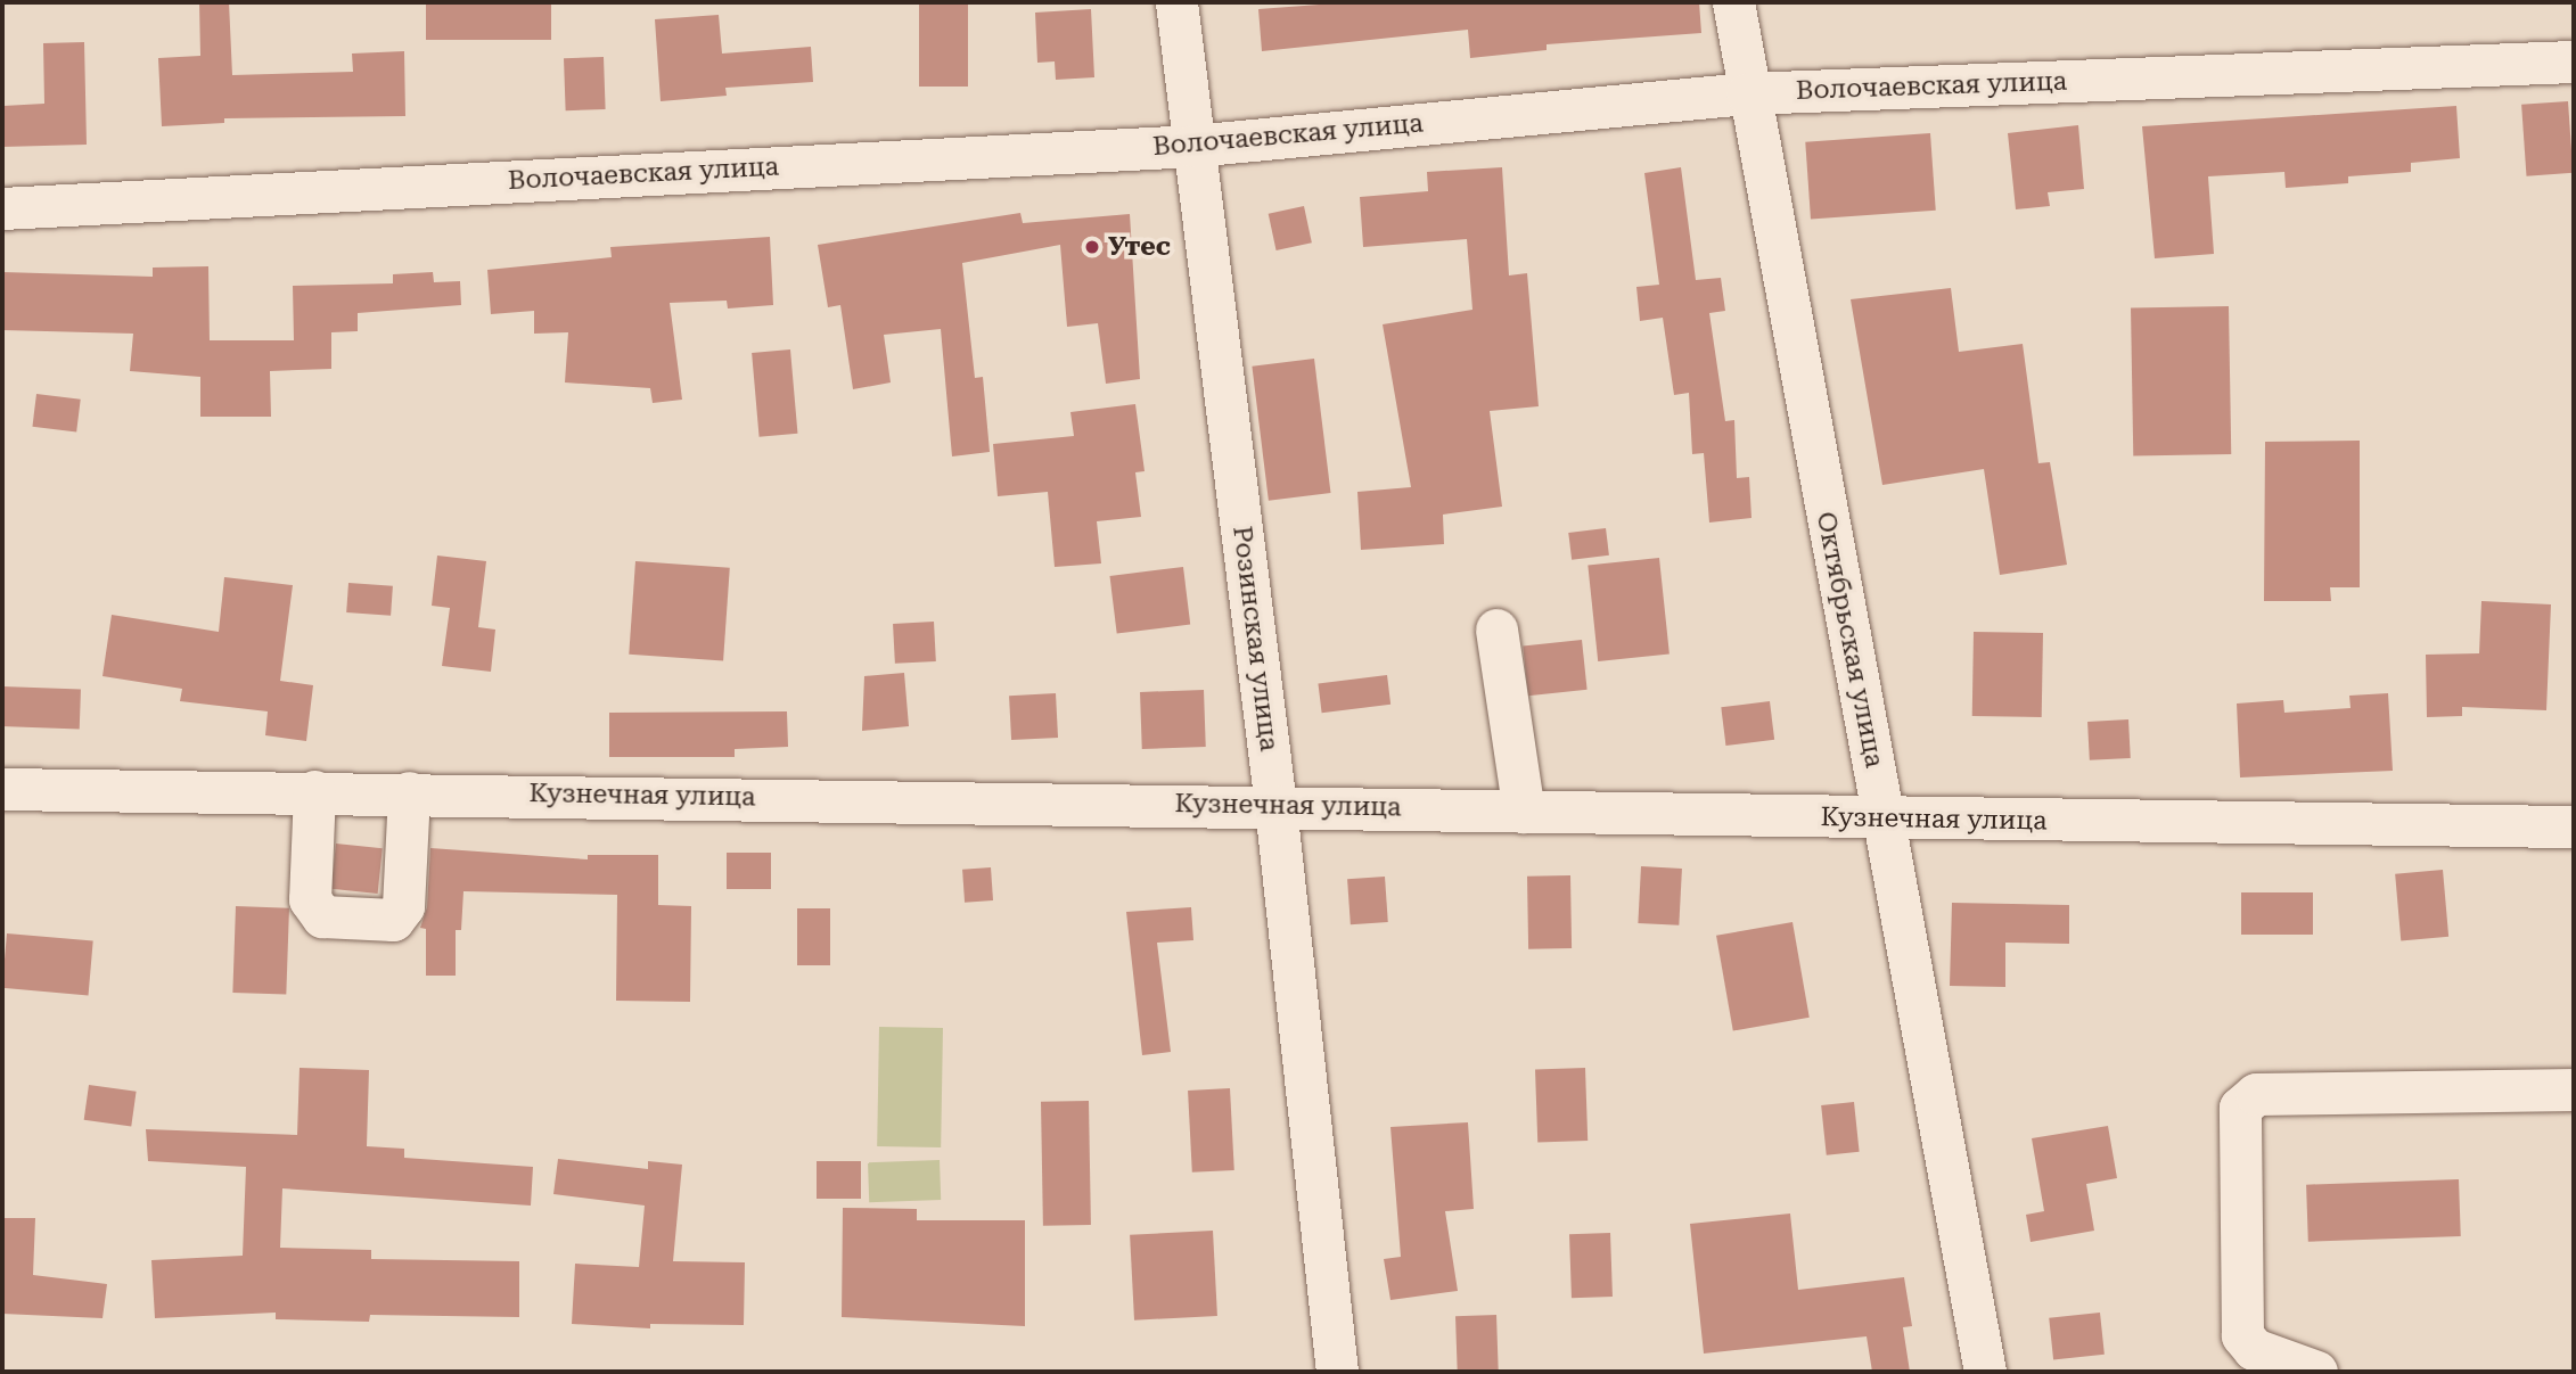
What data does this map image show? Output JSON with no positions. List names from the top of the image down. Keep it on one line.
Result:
{"streets":{"street":["Волочаевская улица","Розинская улица","Октябрьская улица","Кузнечная улица"]},"crossings":[["Волочаевская улица","Розинская улица"],["Волочаевская улица","Октябрьская улица"],["Розинская улица","Кузнечная улица"],["Октябрьская улица","Кузнечная улица"]],"places":["Утес"]}
